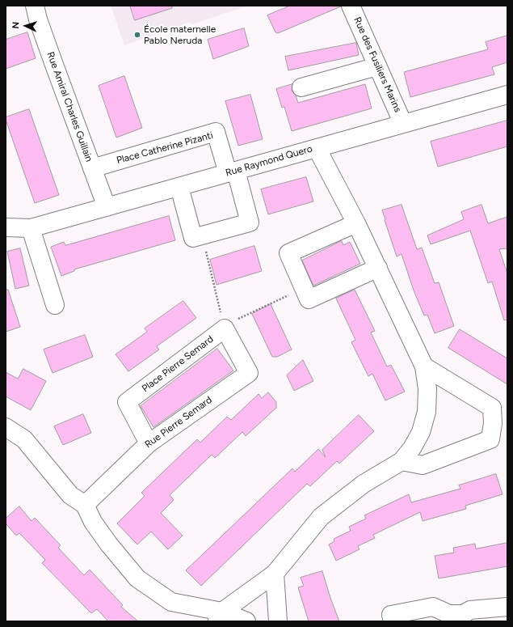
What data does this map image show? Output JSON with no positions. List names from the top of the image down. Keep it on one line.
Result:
{"streets":{"street":["Rue des Fusiliers Marins","Rue Amiral Charles Guillain","Place Catherine Pizanti","Rue Raymond Quero","Place Pierre Semard","Rue Pierre Semard"]},"crossings":[["Rue des Fusiliers Marins","Rue Raymond Quero"],["Rue Amiral Charles Guillain","Place Catherine Pizanti"],["Rue Amiral Charles Guillain","Rue Raymond Quero"],["Place Catherine Pizanti","Rue Raymond Quero"],["Place Pierre Semard","Rue Pierre Semard"]],"places":["École maternelle Pablo Neruda"],"north":"left"}
